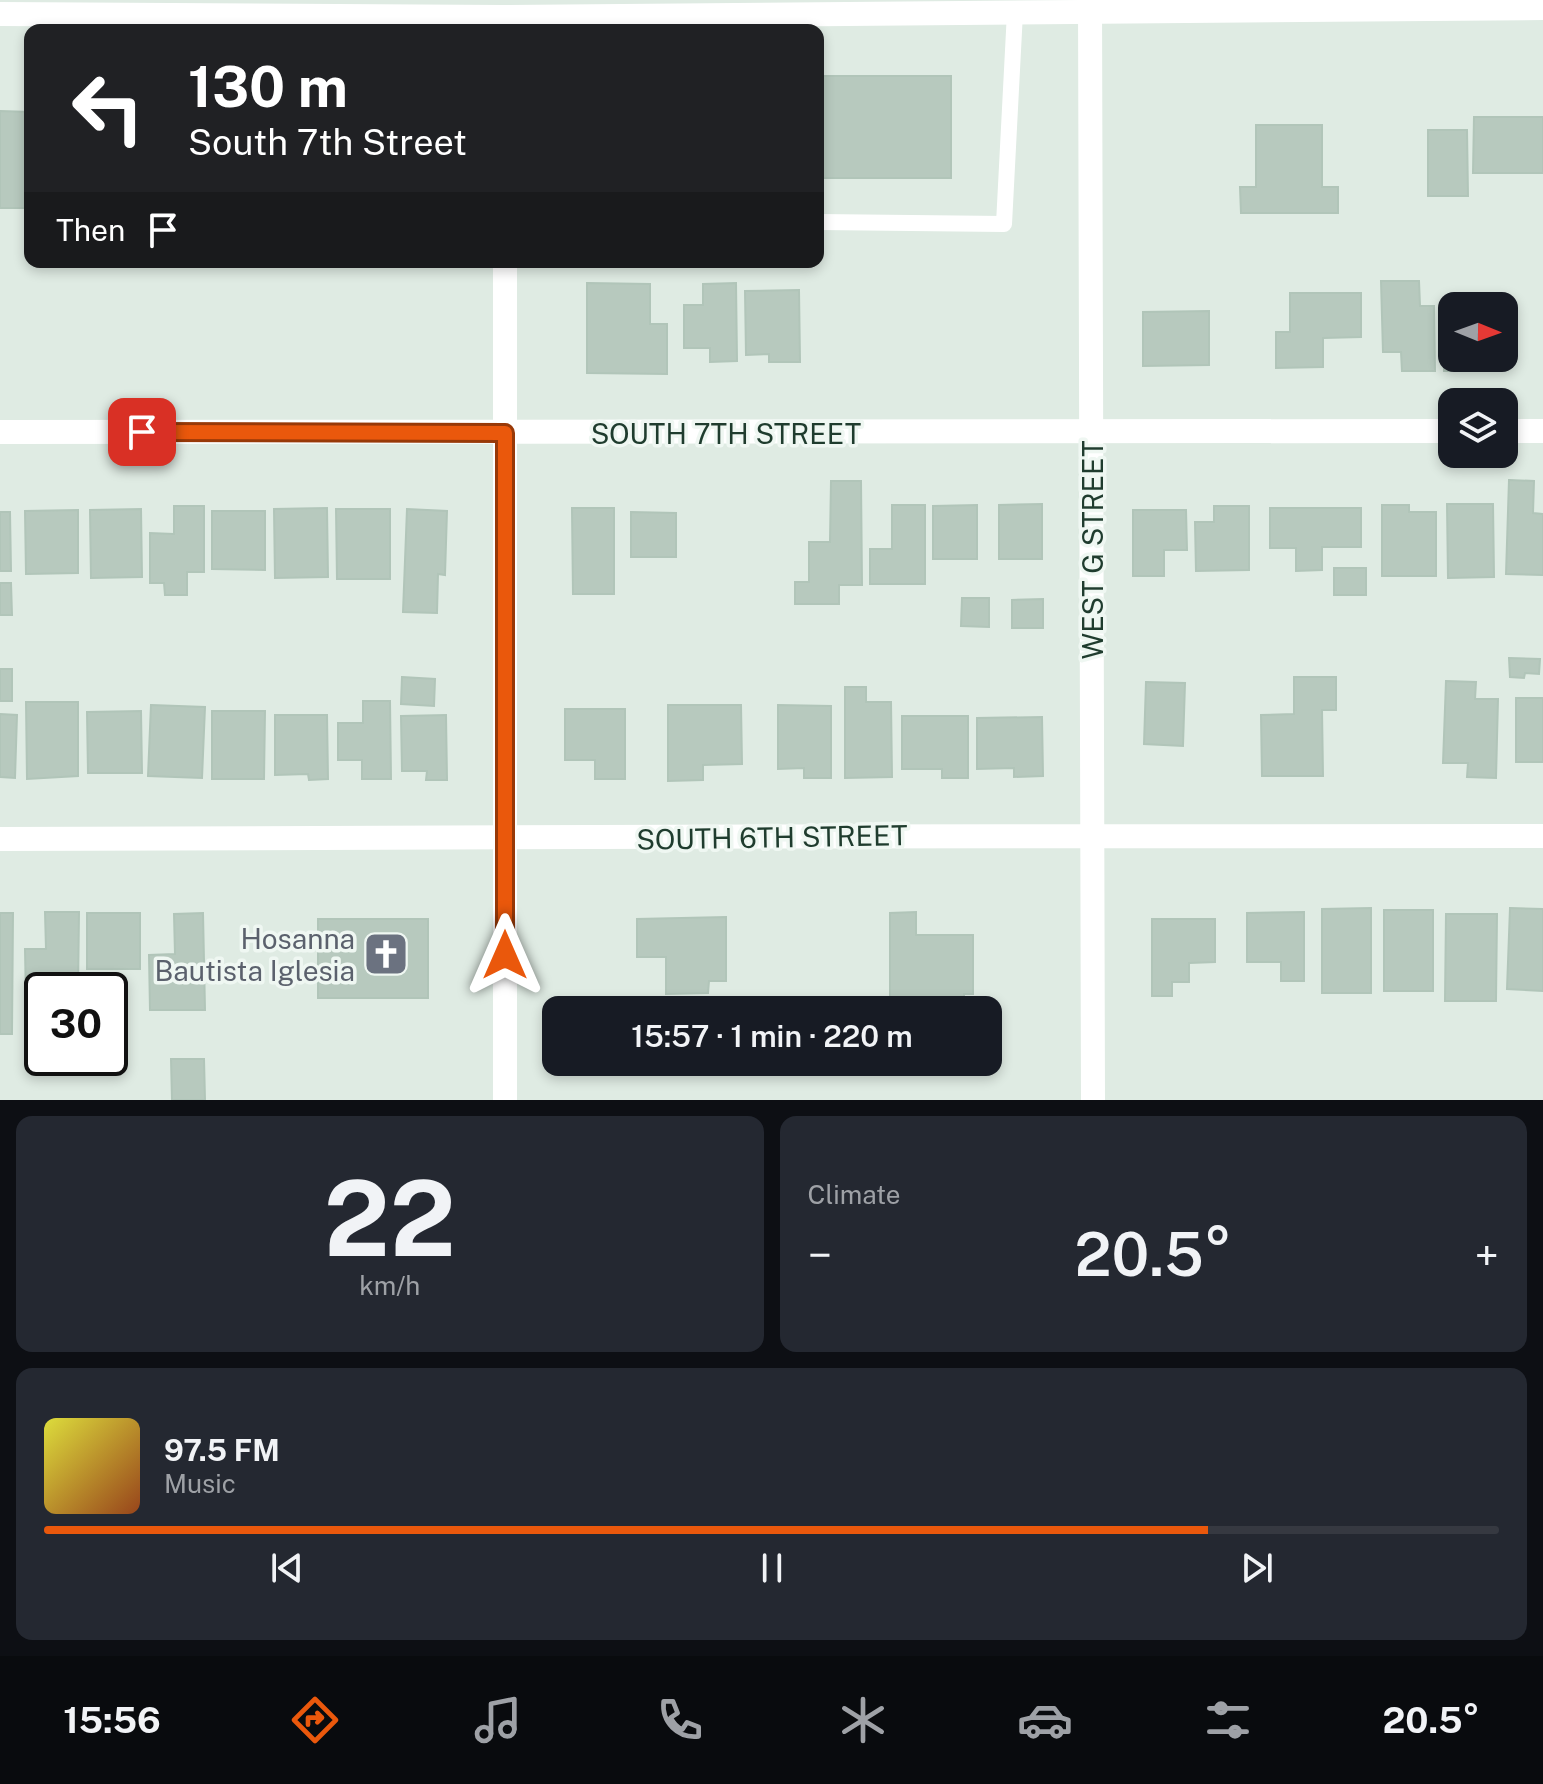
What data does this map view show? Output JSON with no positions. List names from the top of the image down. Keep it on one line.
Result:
{"streets":{"street":["SOUTH 7TH STREET","WEST G STREET","SOUTH 6TH STREET"]},"crossings":[["SOUTH 7TH STREET","WEST G STREET"],["WEST G STREET","SOUTH 6TH STREET"]],"places":{"church":["Hosanna Bautista Iglesia"]},"north":"right","page":{"turn":["130 m","South 7th Street"],"then":"Then","limit":"30","trip":"15:57 · 1 min · 220 m","tile":[["22","km/h"],"Climate"],"heat":["−","20.5°","+"],"song":["97.5 FM","Music"],"tabs":["15:56","20.5°"]}}
